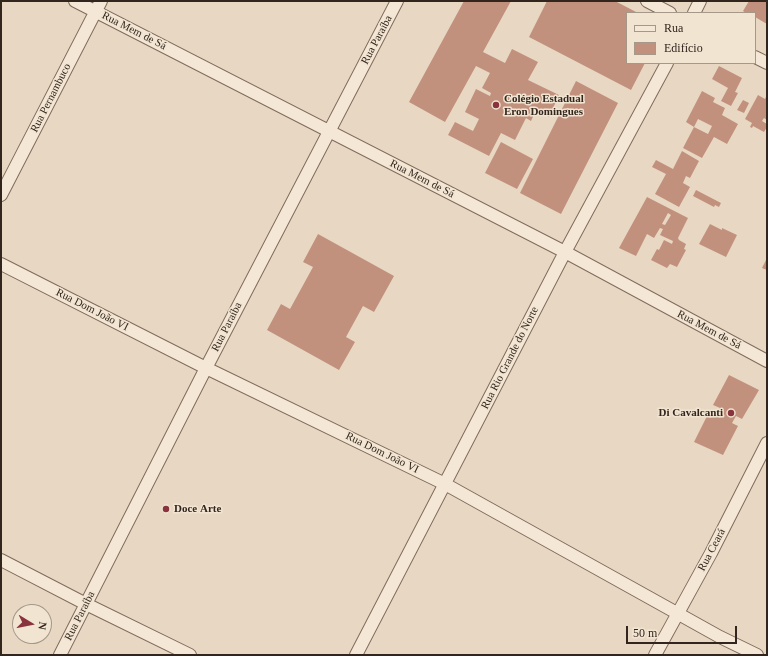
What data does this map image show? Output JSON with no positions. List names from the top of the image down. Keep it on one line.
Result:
{"streets":{"street":["Rua Mem de Sá","Rua Paraíba","Rua Pernambuco","Rua Dom João VI","Rua Rio Grande do Norte","Rua Ceará"]},"crossings":[["Rua Mem de Sá","Rua Paraíba"],["Rua Mem de Sá","Rua Pernambuco"],["Rua Mem de Sá","Rua Rio Grande do Norte"],["Rua Paraíba","Rua Dom João VI"],["Rua Dom João VI","Rua Rio Grande do Norte"],["Rua Dom João VI","Rua Ceará"]],"places":["Colégio Estadual Eron Domingues","Di Cavalcanti","Doce Arte"],"legend":["Rua","Edifício"],"scale_bar":"50 m","north":"right"}
